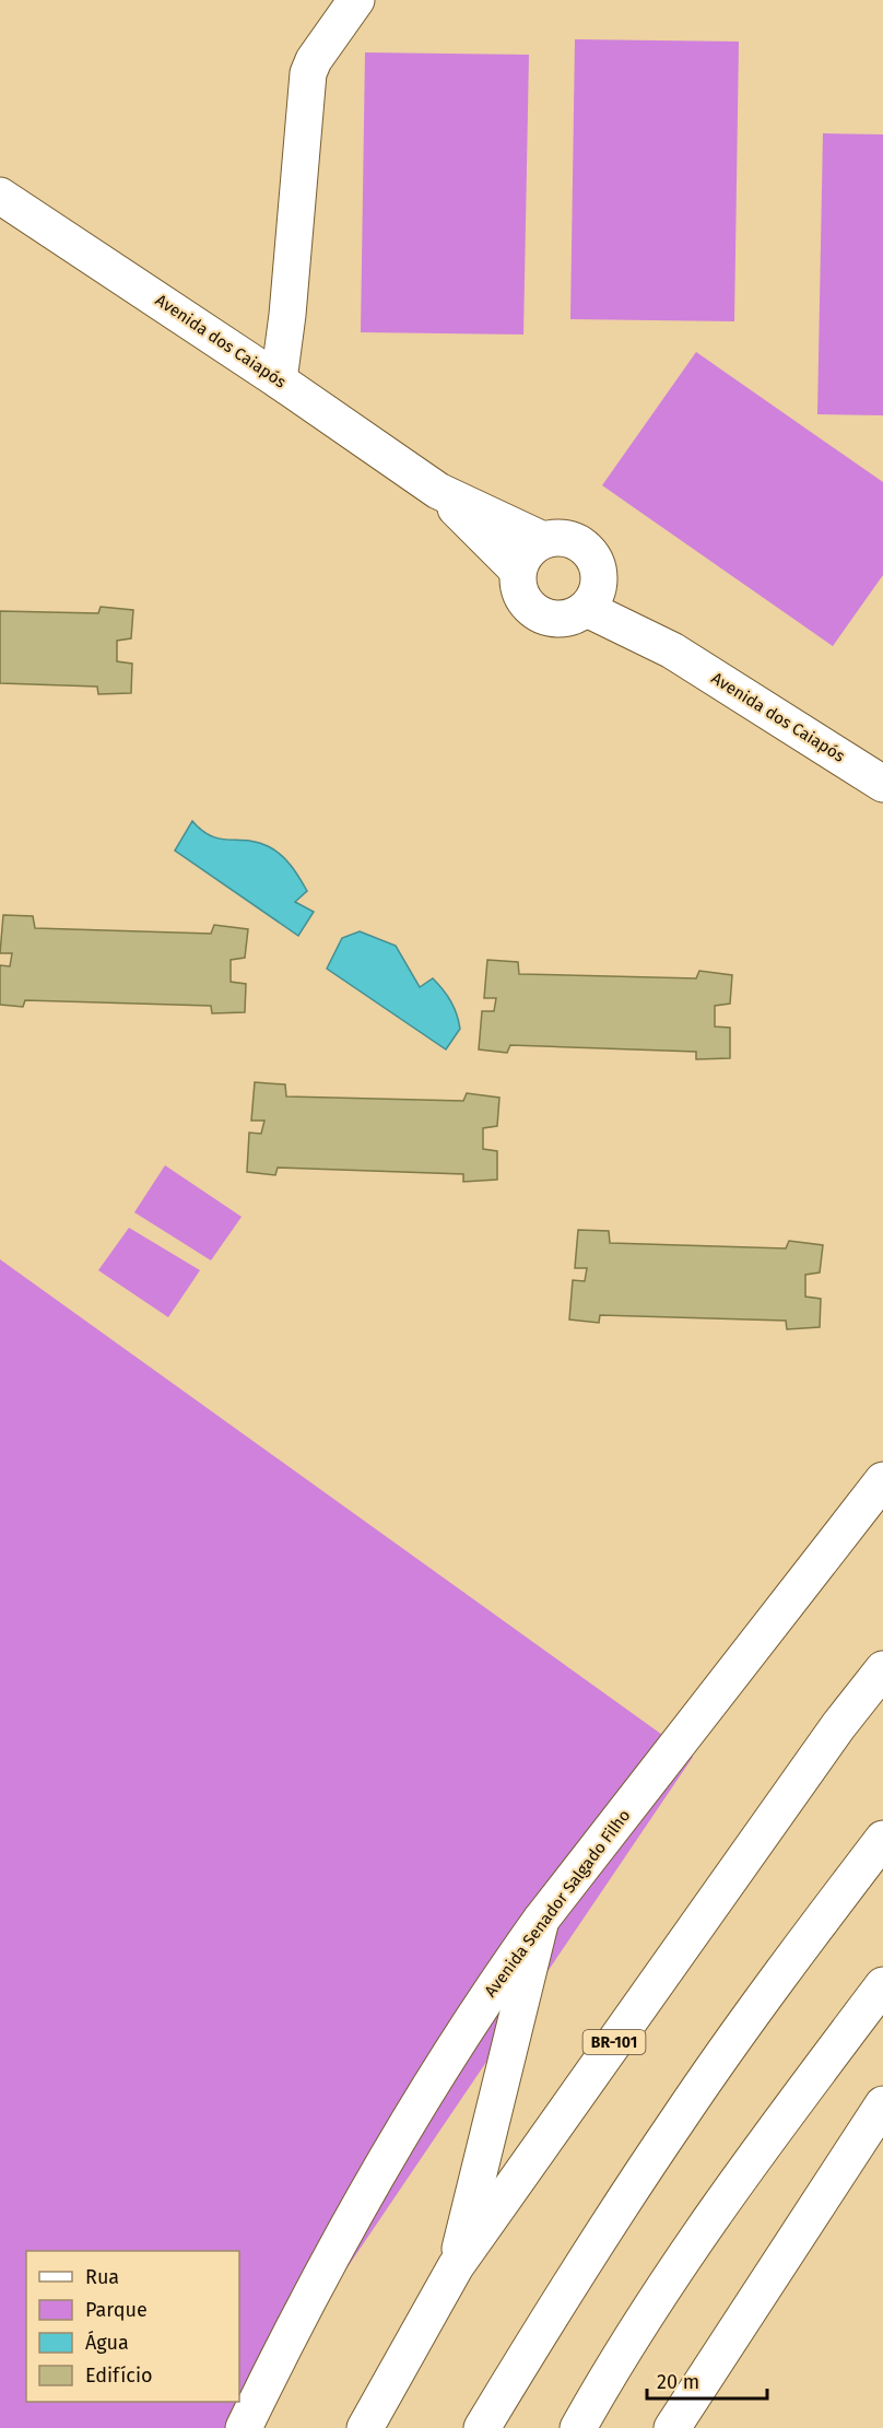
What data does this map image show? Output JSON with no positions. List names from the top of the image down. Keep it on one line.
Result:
{"streets":{"main road":["Avenida dos Caiapós","Avenida Senador Salgado Filho","BR-101"]},"legend":["Rua","Parque","Água","Edifício"],"scale_bar":"20 m"}
